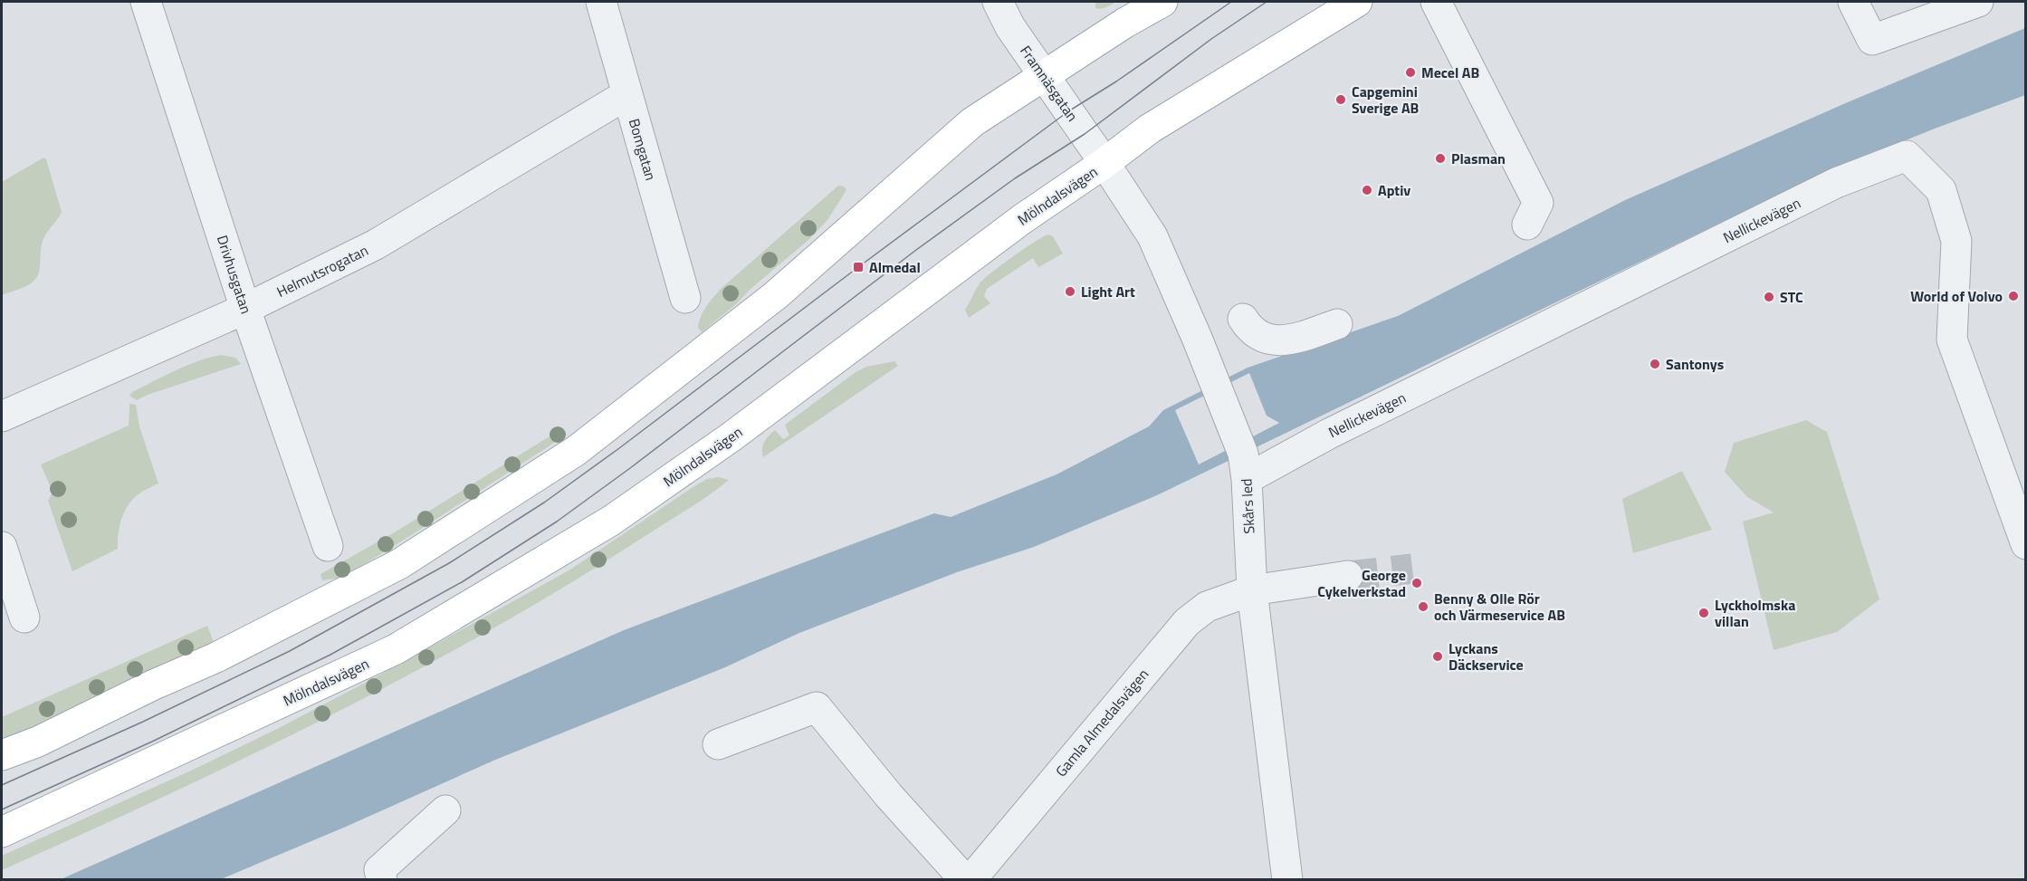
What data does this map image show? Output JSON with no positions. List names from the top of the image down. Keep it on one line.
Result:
{"streets":{"main road":["Mölndalsvägen"],"street":["Framnäsgatan","Bomgatan","Nellickevägen","Helmutsrogatan","Drivhusgatan","Skårs led","Gamla Almedalsvägen"]},"crossings":[["Framnäsgatan","Mölndalsvägen"],["Framnäsgatan","Skårs led"],["Bomgatan","Helmutsrogatan"],["Mölndalsvägen","Skårs led"],["Nellickevägen","Skårs led"],["Helmutsrogatan","Drivhusgatan"],["Skårs led","Gamla Almedalsvägen"]],"places":{"other":["Mecel AB","Capgemini Sverige AB","Plasman","Aptiv","Light Art","World of Volvo","STC","Santonys","George Cykelverkstad","Benny & Olle Rör och Värmeservice AB","Lyckholmska villan","Lyckans Däckservice"],"transit":["Almedal"]}}
